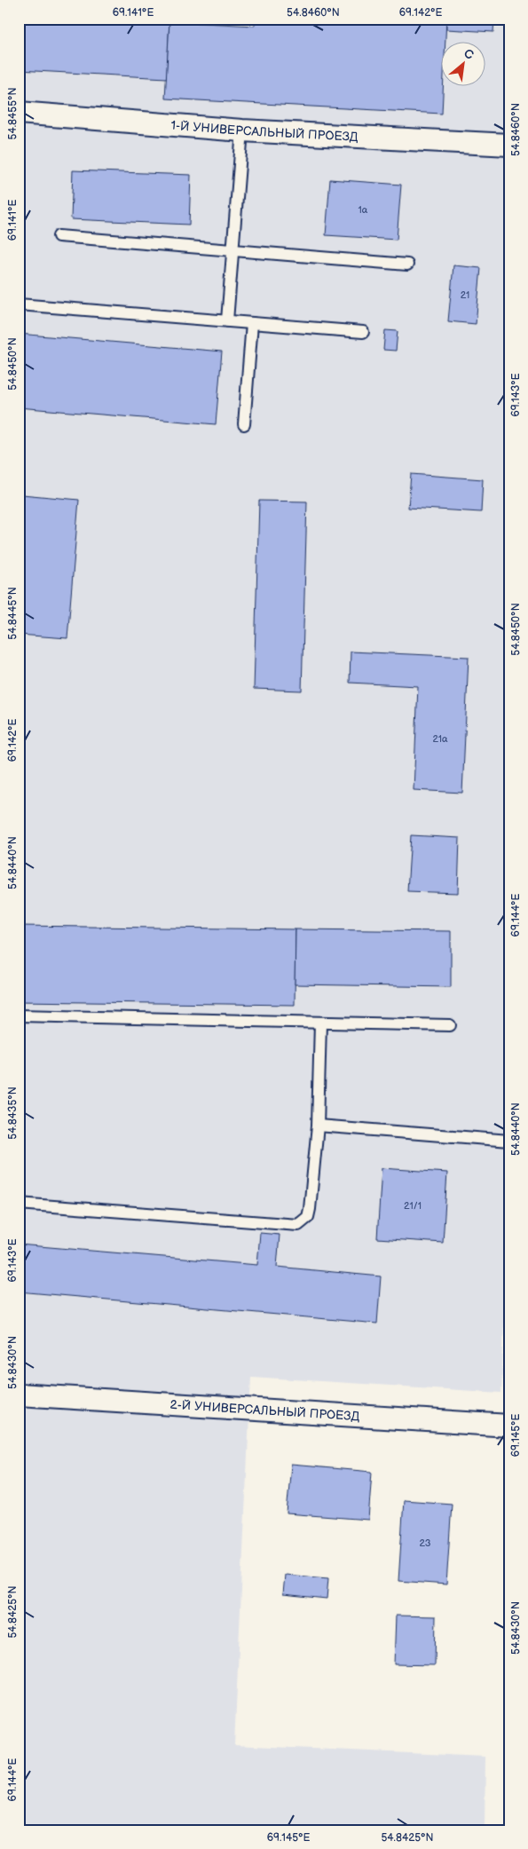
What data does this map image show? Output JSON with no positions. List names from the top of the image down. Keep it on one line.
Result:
{"streets":{"street":["1-Й УНИВЕРСАЛЬНЫЙ ПРОЕЗД","2-Й УНИВЕРСАЛЬНЫЙ ПРОЕЗД"]},"house_numbers":["1а","21","21а","21/1","23"],"north":"top right","coordinates":["69.141°E","54.8460°N","69.142°E","54.8455°N","54.8450°N","69.143°E","54.8445°N","54.8440°N","69.144°E","54.8435°N","54.8430°N","69.145°E","54.8425°N"]}
